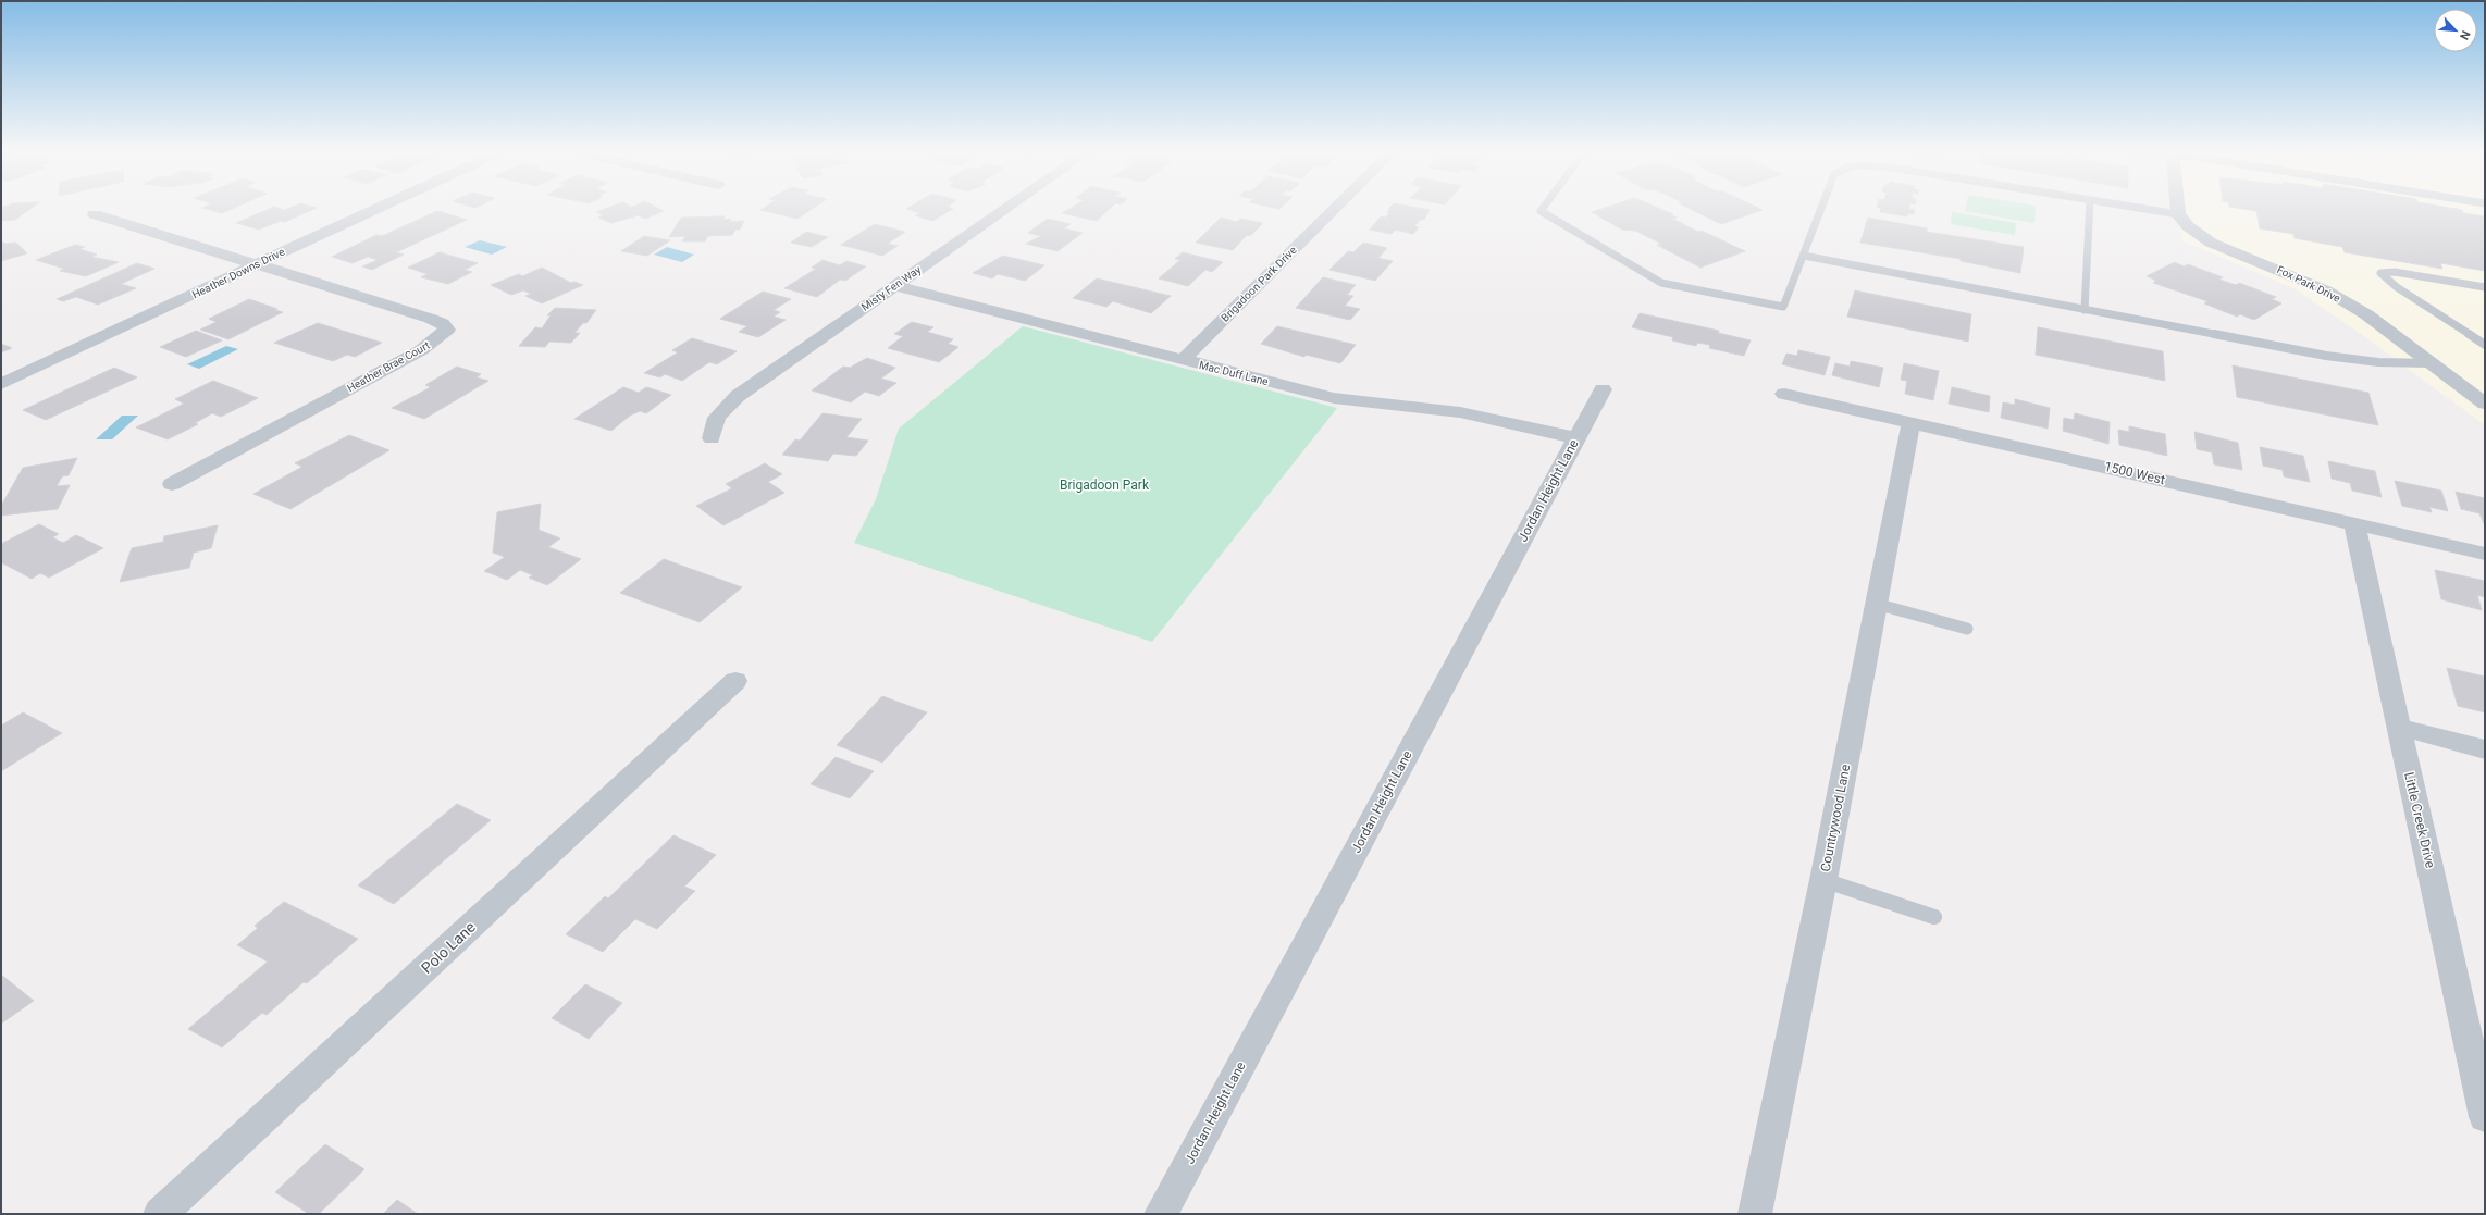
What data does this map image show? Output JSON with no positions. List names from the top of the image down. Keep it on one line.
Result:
{"streets":{"street":["Heather Downs Drive","Brigadoon Park Drive","Fox Park Drive","Misty Fen Way","Heather Brae Court","Mac Duff Lane","1500 West","Jordan Height Lane","Countrywood Lane","Little Creek Drive","Polo Lane"]},"crossings":[["Heather Downs Drive","Heather Brae Court"],["Brigadoon Park Drive","Mac Duff Lane"],["Misty Fen Way","Mac Duff Lane"],["Mac Duff Lane","Jordan Height Lane"],["1500 West","Countrywood Lane"],["1500 West","Little Creek Drive"]],"parks":["Brigadoon Park"],"north":"bottom right"}
